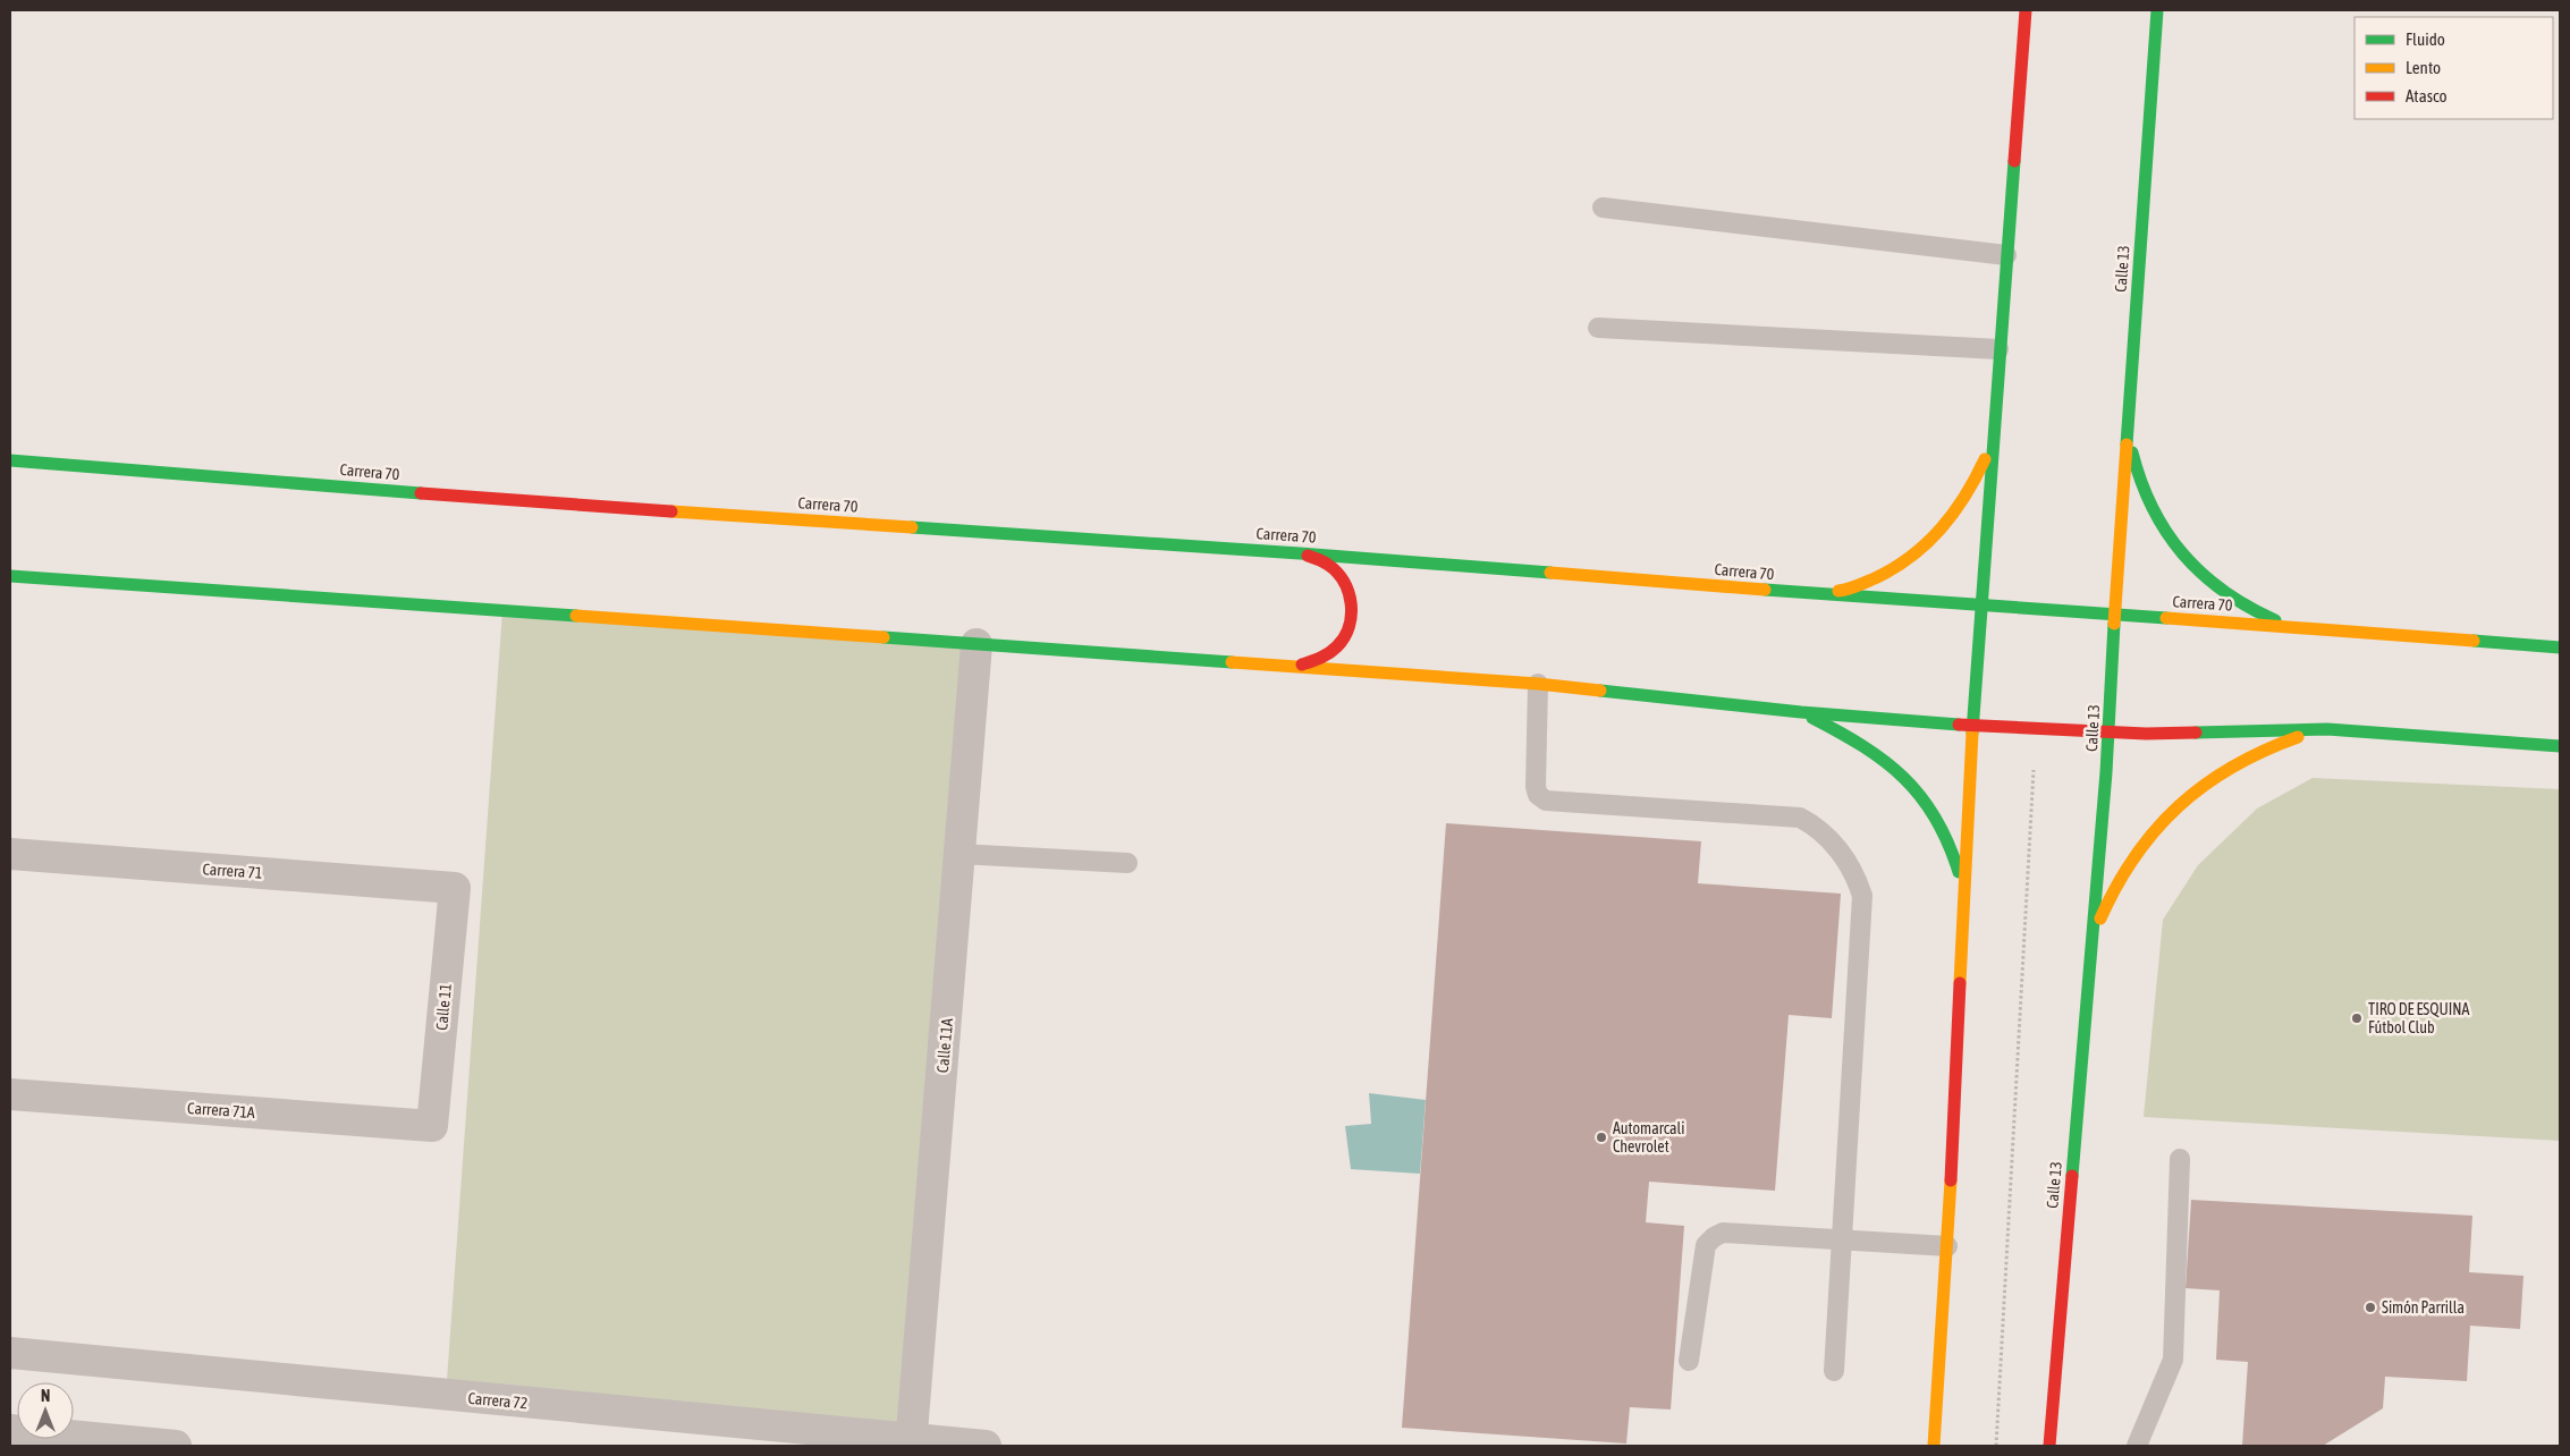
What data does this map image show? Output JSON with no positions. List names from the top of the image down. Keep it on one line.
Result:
{"streets":{"street":["Calle 13","Carrera 70","Carrera 71","Calle 11","Calle 11A","Carrera 71A","Carrera 72"]},"crossings":[["Calle 13","Carrera 70"],["Carrera 71","Calle 11"],["Calle 11","Carrera 71A"],["Calle 11A","Carrera 72"]],"places":["TIRO DE ESQUINA Fútbol Club","Automarcali Chevrolet","Simón Parrilla"],"legend":["Fluido","Lento","Atasco"],"north":"top"}
